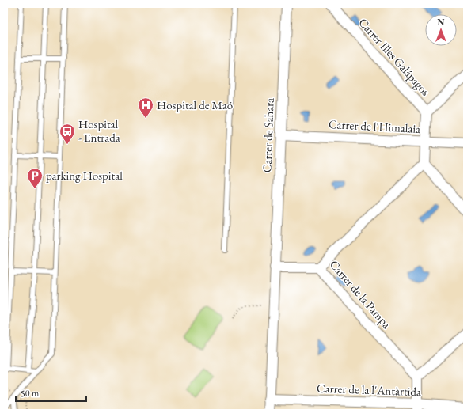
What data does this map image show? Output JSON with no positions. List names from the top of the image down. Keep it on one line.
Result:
{"streets":{"street":["Carrer Illes Galápagos","Carrer de l'Himalaia","Carrer de Sahara","Carrer de la Pampa","Carrer de la l'Antàrtida"]},"crossings":[["Carrer Illes Galápagos","Carrer de l'Himalaia"],["Carrer de l'Himalaia","Carrer de Sahara"],["Carrer de Sahara","Carrer de la l'Antàrtida"]],"places":{"hospital":["Hospital de Maó"],"bus stop":["Hospital - Entrada"],"parking":["parking Hospital"]},"scale_bar":"50 m","north":"top"}
